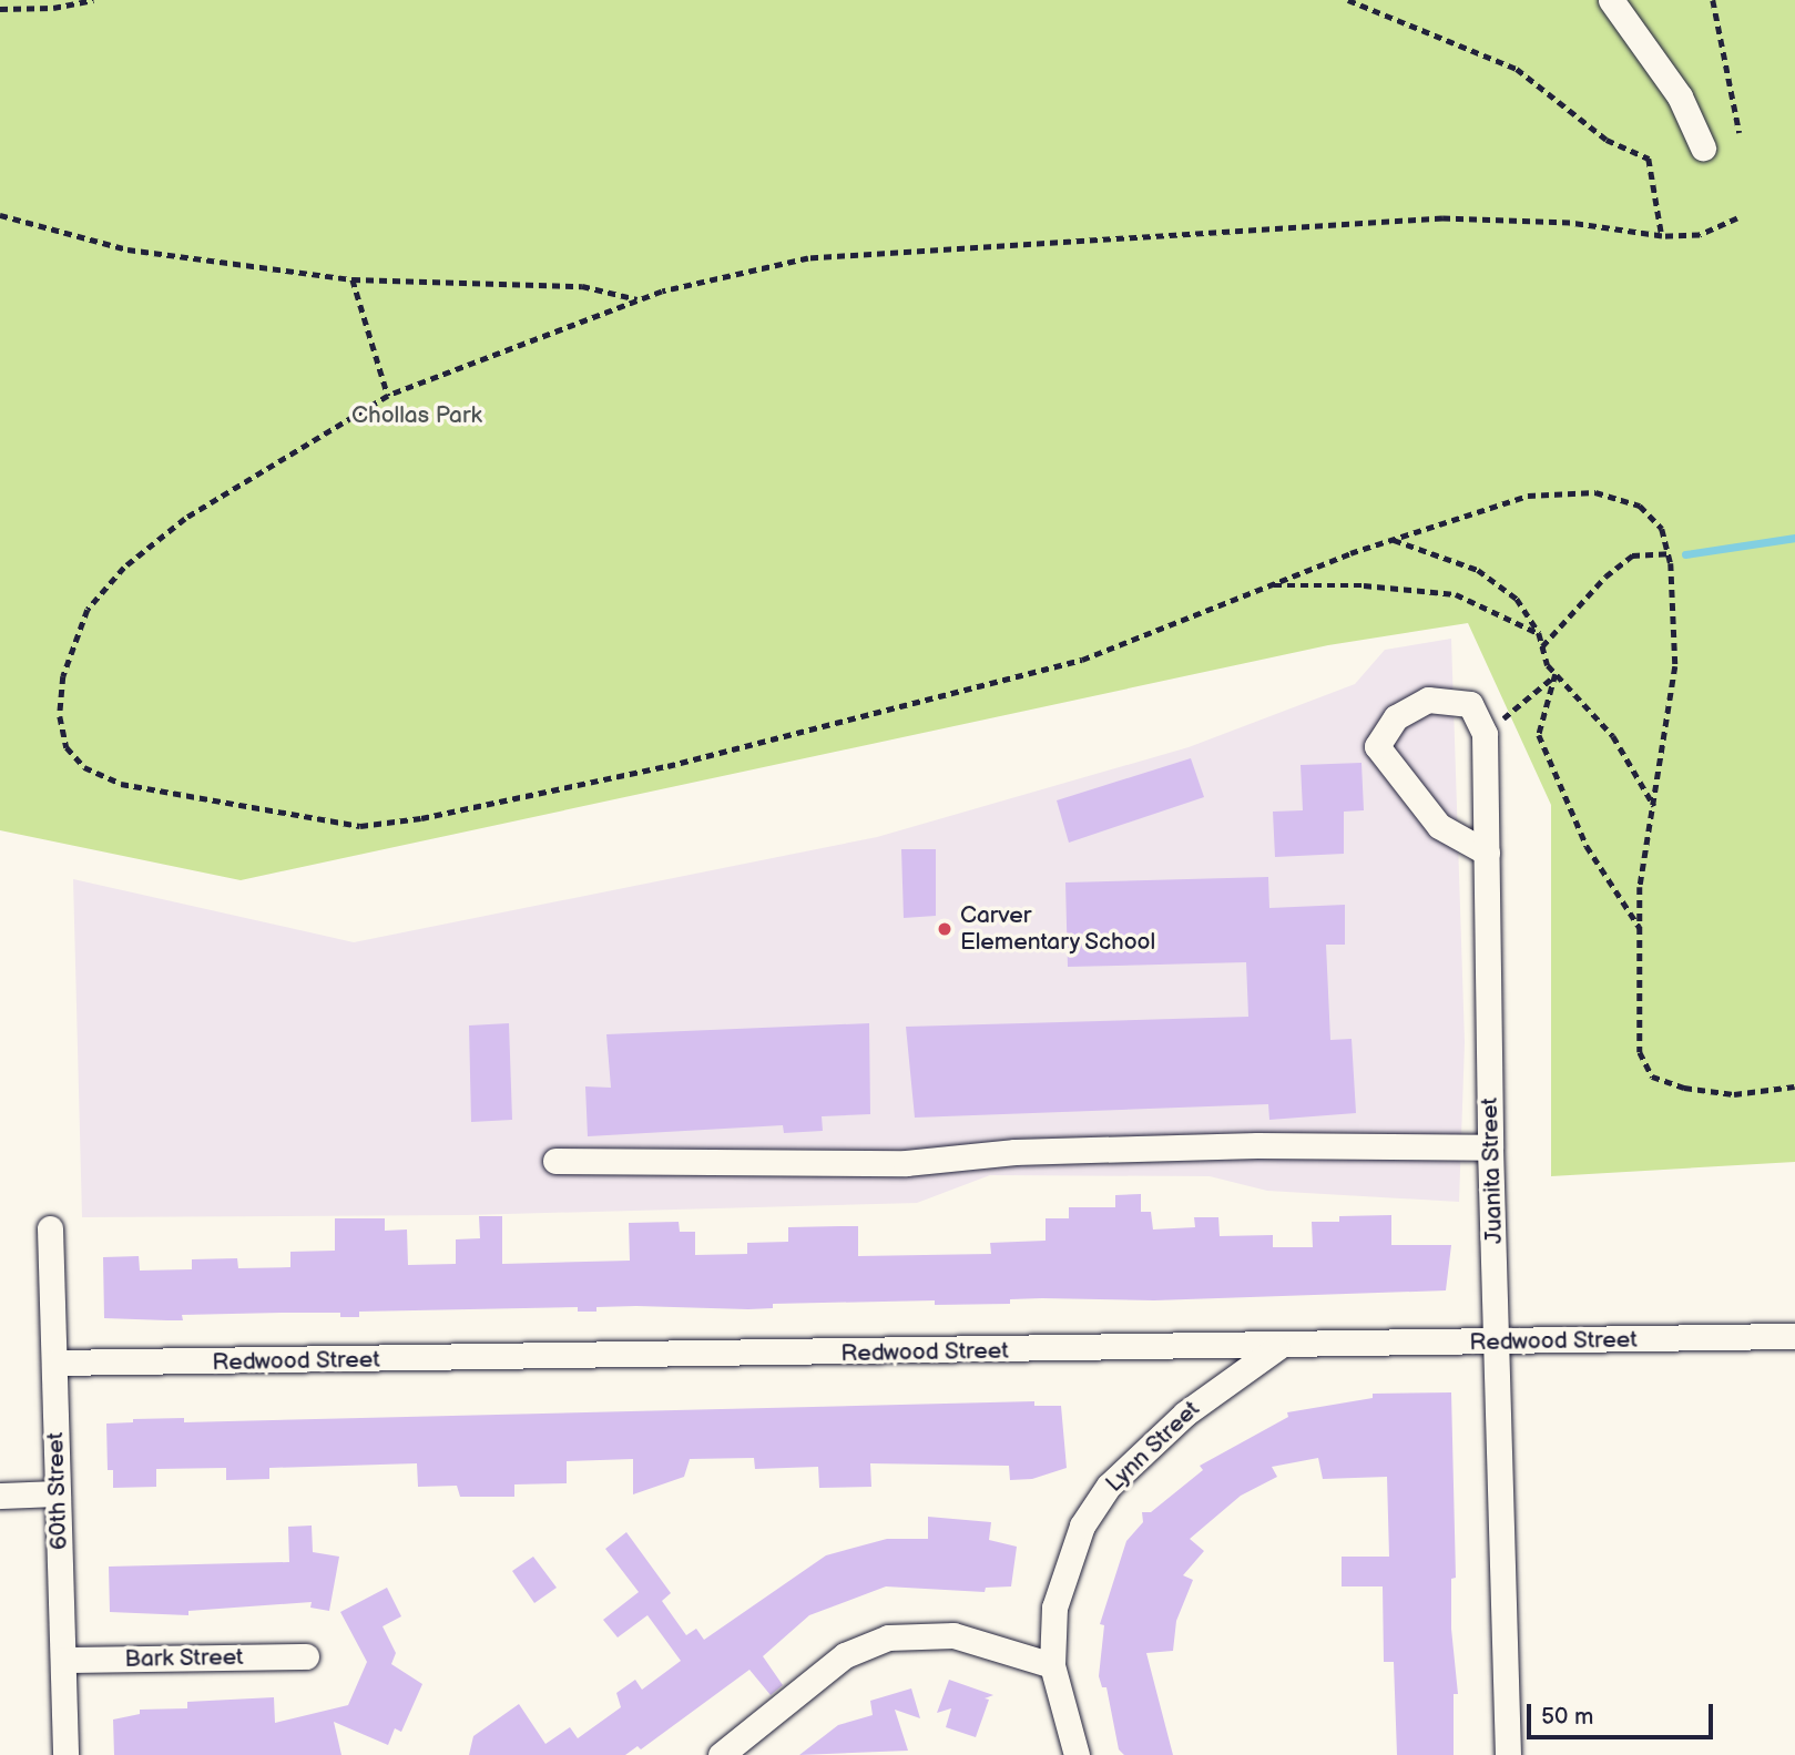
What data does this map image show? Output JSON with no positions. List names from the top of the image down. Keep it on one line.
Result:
{"streets":{"street":["Juanita Street","Redwood Street","Lynn Street","60th Street","Bark Street"]},"crossings":[["Juanita Street","Redwood Street"],["Redwood Street","Lynn Street"],["Redwood Street","60th Street"],["60th Street","Bark Street"]],"parks":["Chollas Park"],"places":["Carver Elementary School"],"scale_bar":"50 m"}
